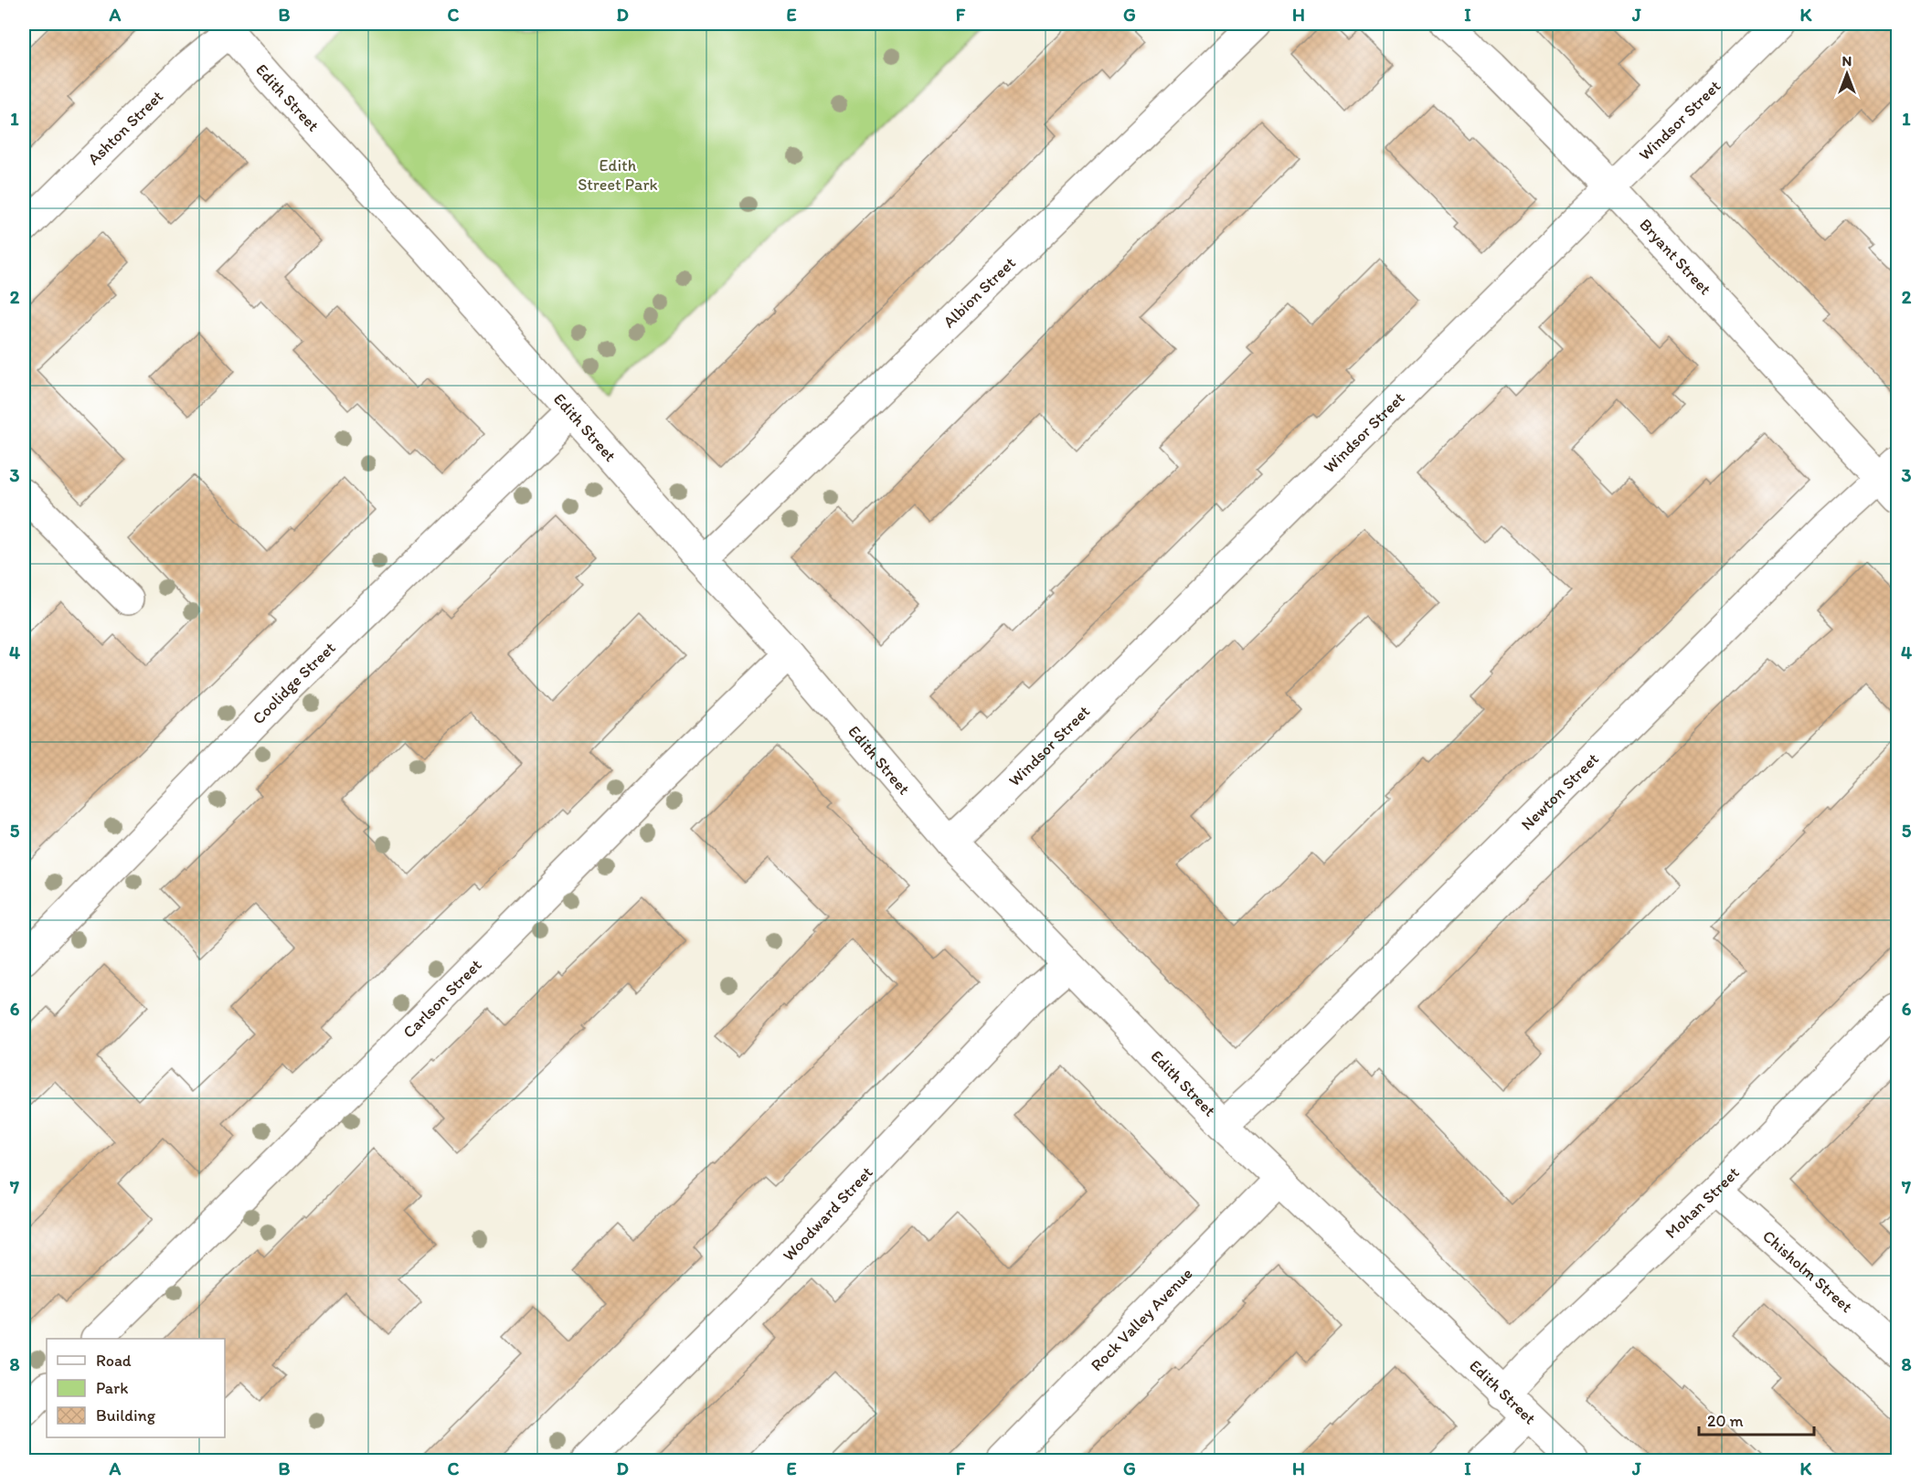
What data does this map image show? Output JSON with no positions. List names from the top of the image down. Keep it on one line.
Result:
{"streets":{"street":["Edith Street","Windsor Street","Ashton Street","Bryant Street","Albion Street","Coolidge Street","Newton Street","Carlson Street","Mohan Street","Woodward Street","Chisholm Street","Rock Valley Avenue"]},"crossings":[["Edith Street","Windsor Street"],["Edith Street","Ashton Street"],["Edith Street","Albion Street"],["Edith Street","Coolidge Street"],["Edith Street","Newton Street"],["Edith Street","Carlson Street"],["Edith Street","Mohan Street"],["Edith Street","Woodward Street"],["Edith Street","Rock Valley Avenue"],["Windsor Street","Bryant Street"],["Bryant Street","Newton Street"],["Mohan Street","Chisholm Street"]],"parks":["Edith Street Park"],"legend":["Road","Park","Building"],"scale_bar":"20 m","north":"top","grid":{"columns":["A","B","C","D","E","F","G","H","I","J","K"],"rows":["1","2","3","4","5","6","7","8"]}}
